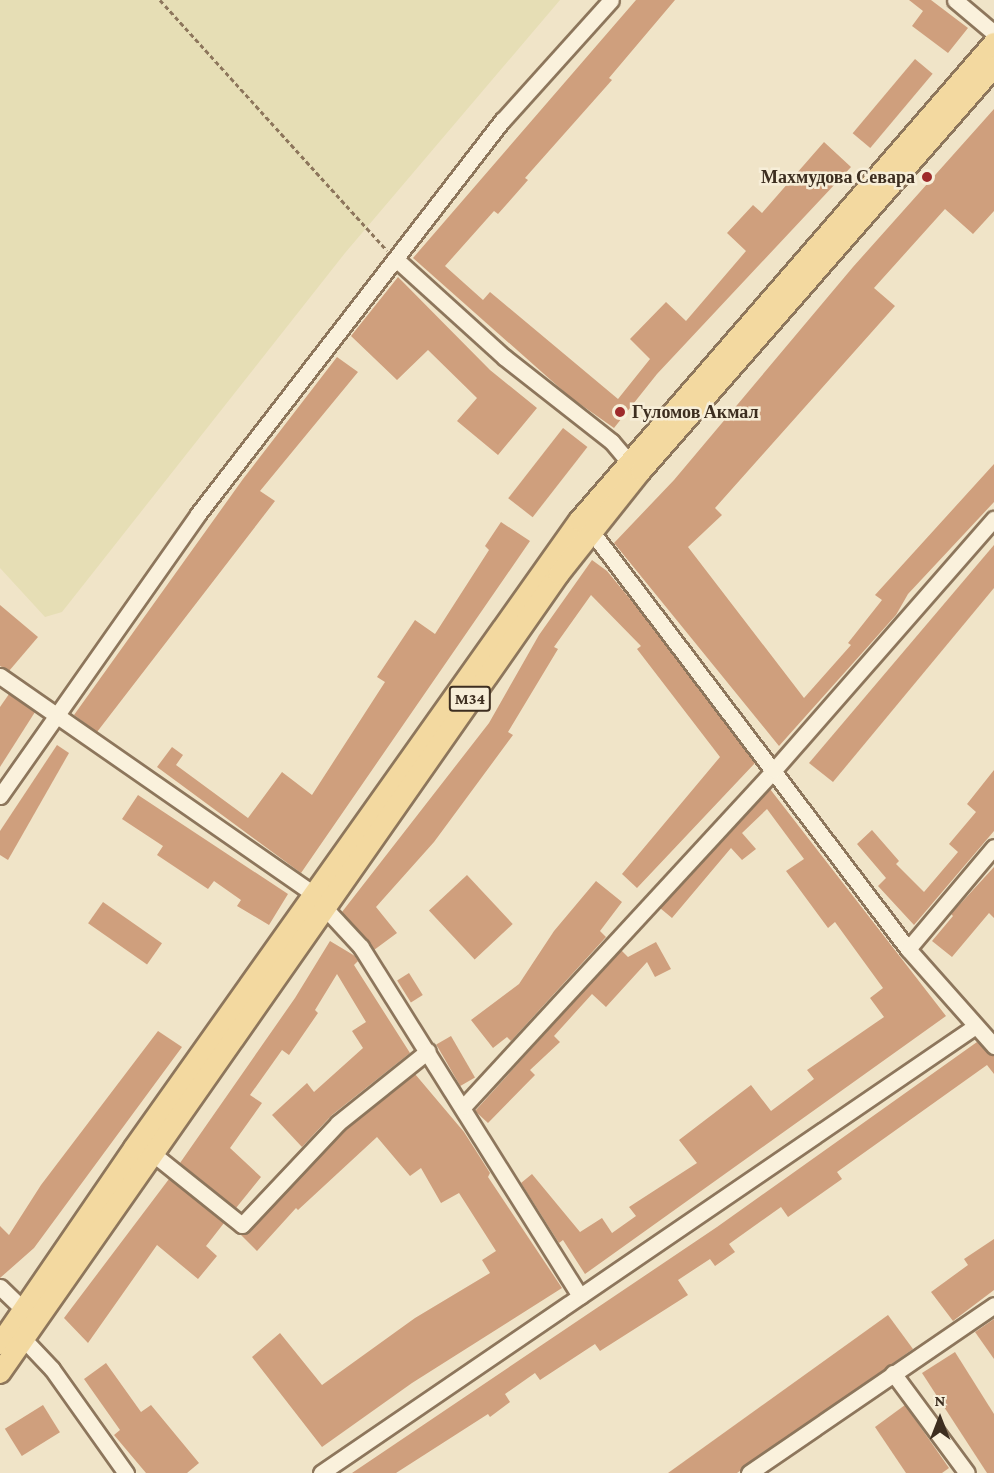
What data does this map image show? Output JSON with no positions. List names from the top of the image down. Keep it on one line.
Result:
{"streets":{"main road":["M34"]},"places":["Махмудова Севара","Гуломов Акмал"],"north":"top"}
